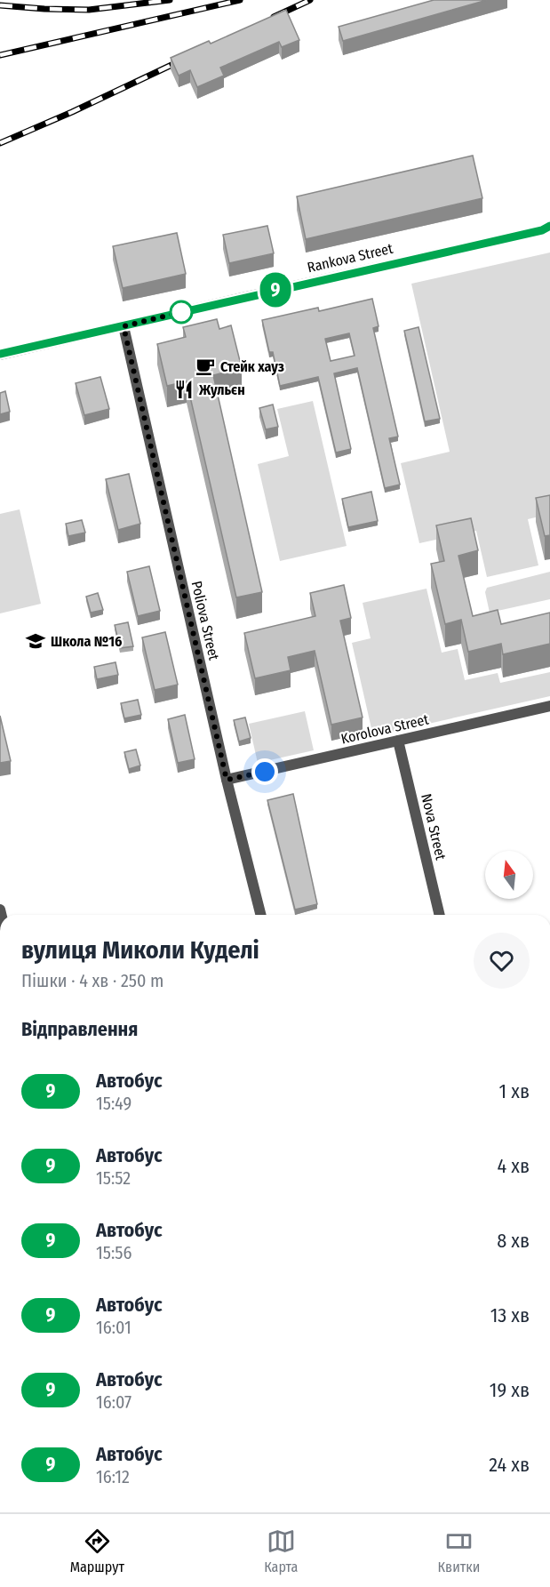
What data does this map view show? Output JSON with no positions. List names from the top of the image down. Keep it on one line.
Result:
{"streets":{"street":["Rankova Street","Poliova Street","Korolova Street","Nova Street"]},"crossings":[["Rankova Street","Poliova Street"],["Poliova Street","Korolova Street"],["Korolova Street","Nova Street"]],"places":{"cafe":["Стейк хауз"],"restaurant":["Жульєн"],"school or university":["Школа №16"]},"lines":["bus line 9"],"north":"top","page":{"on_map":"9","heading":[["вулиця Миколи Куделі","Пішки · 4 хв · 250 m"],"Відправлення"],"list":[{"mark":"9","name":"Автобус","note":"15:49","value":"1 хв"},{"mark":"9","name":"Автобус","note":"15:52","value":"4 хв"},{"mark":"9","name":"Автобус","note":"15:56","value":"8 хв"},{"mark":"9","name":"Автобус","note":"16:01","value":"13 хв"},{"mark":"9","name":"Автобус","note":"16:07","value":"19 хв"},{"mark":"9","name":"Автобус","note":"16:12","value":"24 хв"}],"tabs":["Маршрут","Карта","Квитки"]}}
